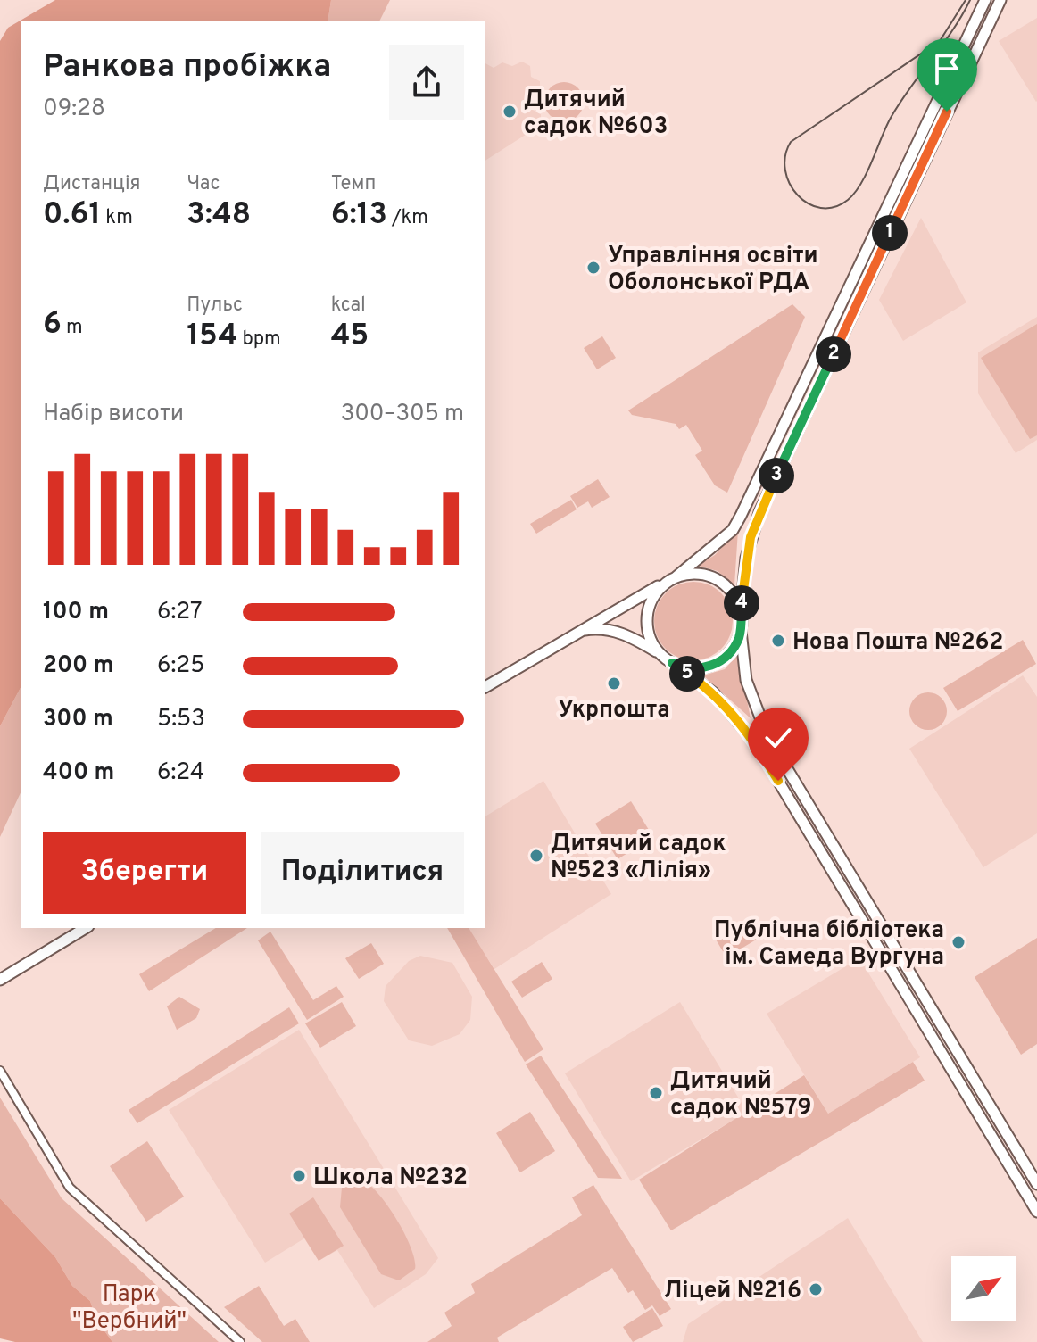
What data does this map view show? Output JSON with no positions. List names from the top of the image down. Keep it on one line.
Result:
{"parks":["Парк \"Вербний\""],"places":["Дитячий садок №603","Управління освіти Оболонської РДА","Нова Пошта №262","Укрпошта","Дитячий садок №523 «Лілія»","Публічна бібліотека ім. Самеда Вургуна","Дитячий садок №579","Школа №232","Ліцей №216"],"north":"top right","page":{"heading":["Ранкова пробіжка","09:28"],"stats":[["Дистанція","0.61 km"],["Час","3:48"],["Темп","6:13 /km"],["6 m"],["Пульс","154 bpm"],["kcal","45"]],"pins":["1","2","3","4","5"],"chart":["Набір висоти","300–305 m"],"list":[{"name":"100 m","note":"6:27"},{"name":"200 m","note":"6:25"},{"name":"300 m","note":"5:53"},{"name":"400 m","note":"6:24"}],"buttons":["Зберегти","Поділитися"]}}
